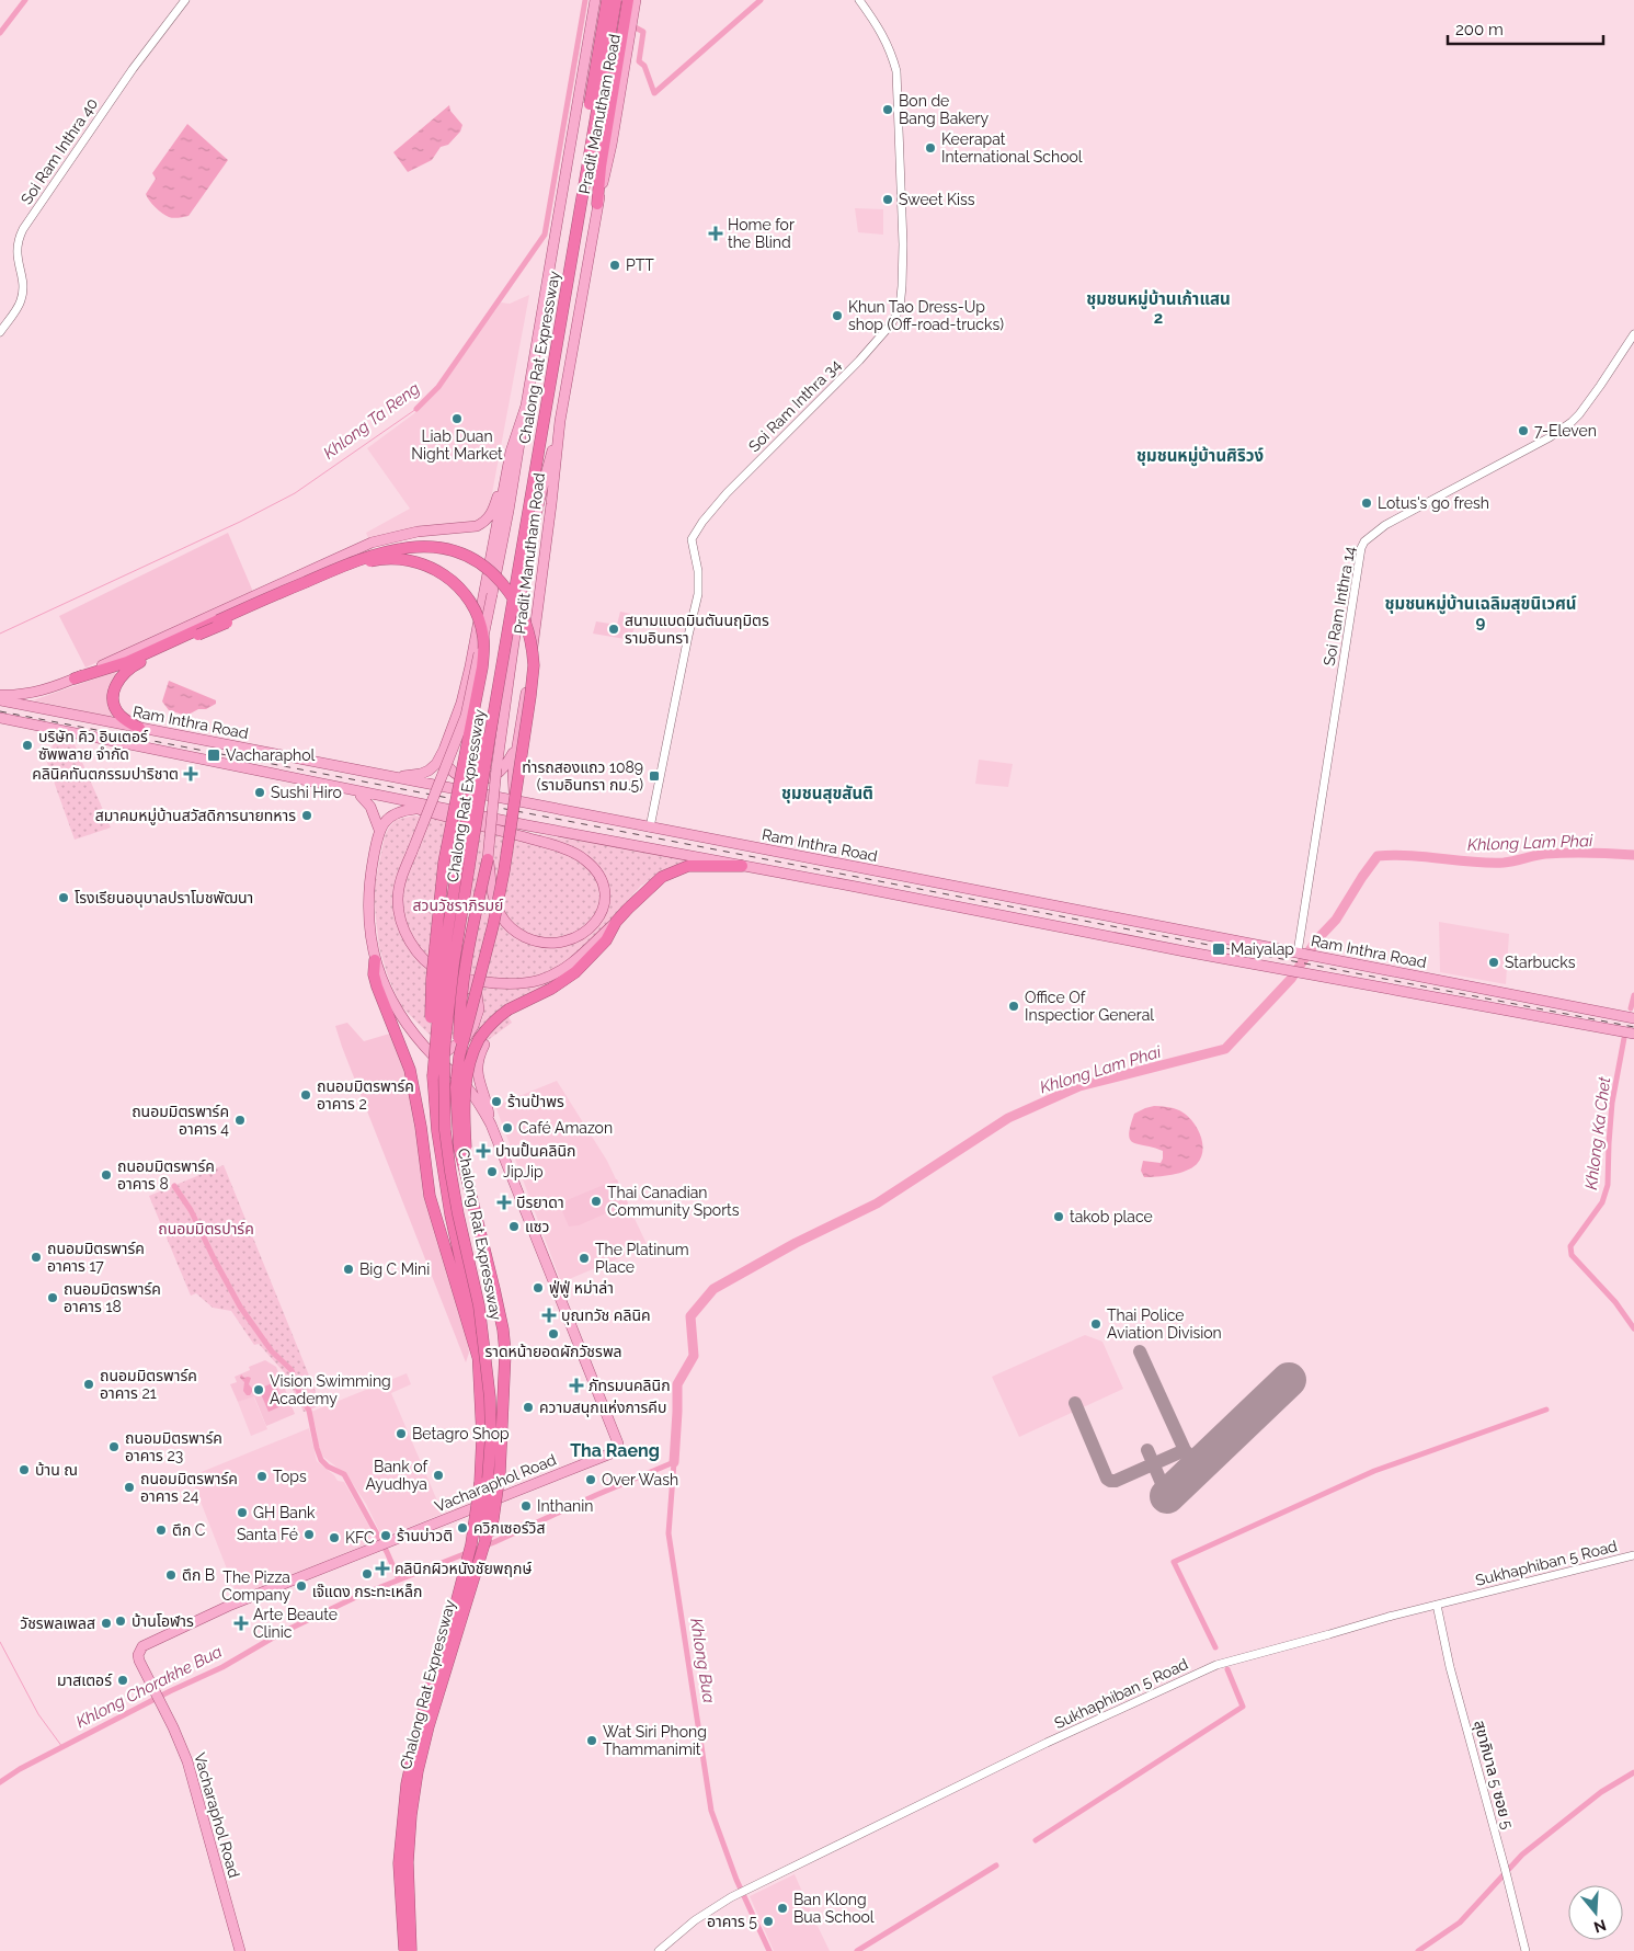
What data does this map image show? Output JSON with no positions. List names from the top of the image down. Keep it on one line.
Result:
{"streets":{"highway":["Chalong Rat Expressway"],"main road":["Pradit Manutham Road","Ram Inthra Road","Vacharaphol Road"],"street":["Soi Ram Inthra 40","Soi Ram Inthra 34","Soi Ram Inthra 14","Sukhaphiban 5 Road","สุขาภิบาล 5 ซอย 5"]},"crossings":[["Pradit Manutham Road","Ram Inthra Road"],["Soi Ram Inthra 34","Ram Inthra Road"],["Soi Ram Inthra 14","Ram Inthra Road"],["Sukhaphiban 5 Road","สุขาภิบาล 5 ซอย 5"]],"districts":["ชุมชนหมู่บ้านเก้าแสน 2","ชุมชนหมู่บ้านศิริวง์","ชุมชนหมู่บ้านเฉลิมสุขนิเวศน์ 9","ชุมชนสุขสันติ","Tha Raeng"],"water":["Khlong Ta Reng","Khlong Lam Phai","Khlong Ka Chet","Khlong Bua","Khlong Chorakhe Bua"],"parks":["สวนวัชราภิรมย์","ถนอมมิตรปาร์ค"],"places":{"other":["Bon de Bang Bakery","Keerapat International School","Sweet Kiss","PTT","Khun Tao Dress-Up shop (Off-road-trucks)","Liab Duan Night Market","7-Eleven","Lotus's go fresh","สนามแบดมินตันนฤมิตร รามอินทรา","บริษัท คิว อินเตอร์ ซัพพลาย จำกัด","Sushi Hiro","สมาคมหมู่บ้านสวัสดิการนายทหาร","โรงเรียนอนุบาลปราโมชพัฒนา","Starbucks","Office Of Inspectior General","ถนอมมิตรพาร์ค อาคาร 2","ร้านป้าพร","ถนอมมิตรพาร์ค อาคาร 4","Café Amazon","JipJip","ถนอมมิตรพาร์ค อาคาร 8","Thai Canadian Community Sports","takob place","แซว","ถนอมมิตรพาร์ค อาคาร 17","The Platinum Place","Big C Mini","ฟู่ฟู่ หม่าล่า","ถนอมมิตรพาร์ค อาคาร 18","Thai Police Aviation Division","ราดหน้ายอดผักวัชรพล","ถนอมมิตรพาร์ค อาคาร 21","Vision Swimming Academy","ความสนุกแห่งการคีบ","Betagro Shop","ถนอมมิตรพาร์ค อาคาร 23","บ้าน ณ","Bank of Ayudhya","Tops","Over Wash","ถนอมมิตรพาร์ค อาคาร 24","Inthanin","GH Bank","ควิกเซอร์วิส","ตึก C","Santa Fé","ร้านบ่าวติ","KFC","เจ๊แดง กระทะเหล็ก","ตึก B","The Pizza Company","บ้านโอฬาร","วัชรพลเพลส","มาสเตอร์","Wat Siri Phong Thammanimit","Ban Klong Bua School","อาคาร 5"],"health":["Home for the Blind","คลินิคทันตกรรมปาริชาต","ปานปั้นคลินิก","บีรยาดา","บุณทวัช คลินิค","ภัทรมนคลินิก","คลินิกผิวหนังชัยพฤกษ์","Arte Beaute Clinic"],"transit":["Vacharaphol","ท่ารถสองแถว 1089 (รามอินทรา กม.5)","Maiyalap"]},"scale_bar":"200 m","north":"bottom"}
